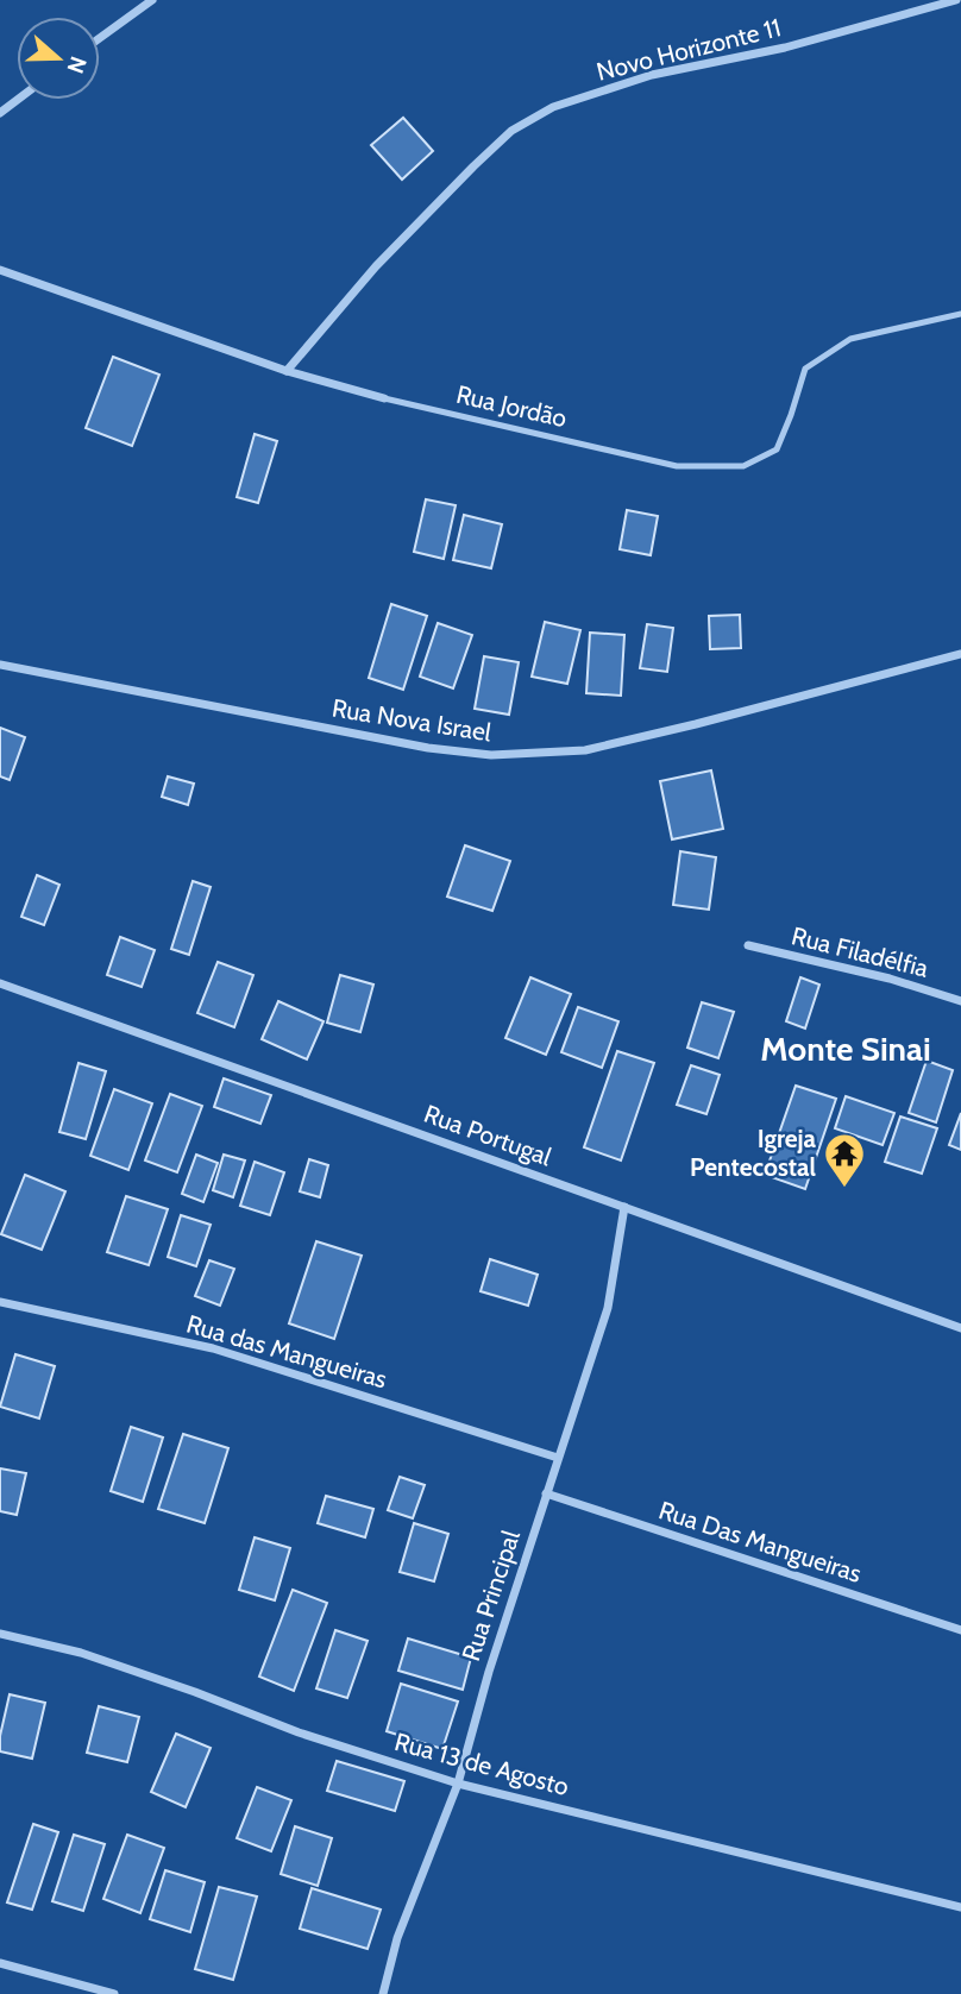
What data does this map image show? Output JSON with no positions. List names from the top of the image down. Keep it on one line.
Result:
{"streets":{"street":["Novo Horizonte 11","Rua Jordão","Rua Nova Israel","Rua Filadélfia","Rua Portugal","Rua das Mangueiras","Rua Das Mangueiras","Rua Principal","Rua 13 de Agosto"]},"crossings":[["Novo Horizonte 11","Rua Jordão"],["Rua Portugal","Rua Principal"],["Rua das Mangueiras","Rua Principal"],["Rua Das Mangueiras","Rua Principal"],["Rua Principal","Rua 13 de Agosto"]],"districts":["Monte Sinai"],"places":{"temple":["Igreja Pentecostal"]},"north":"right"}
